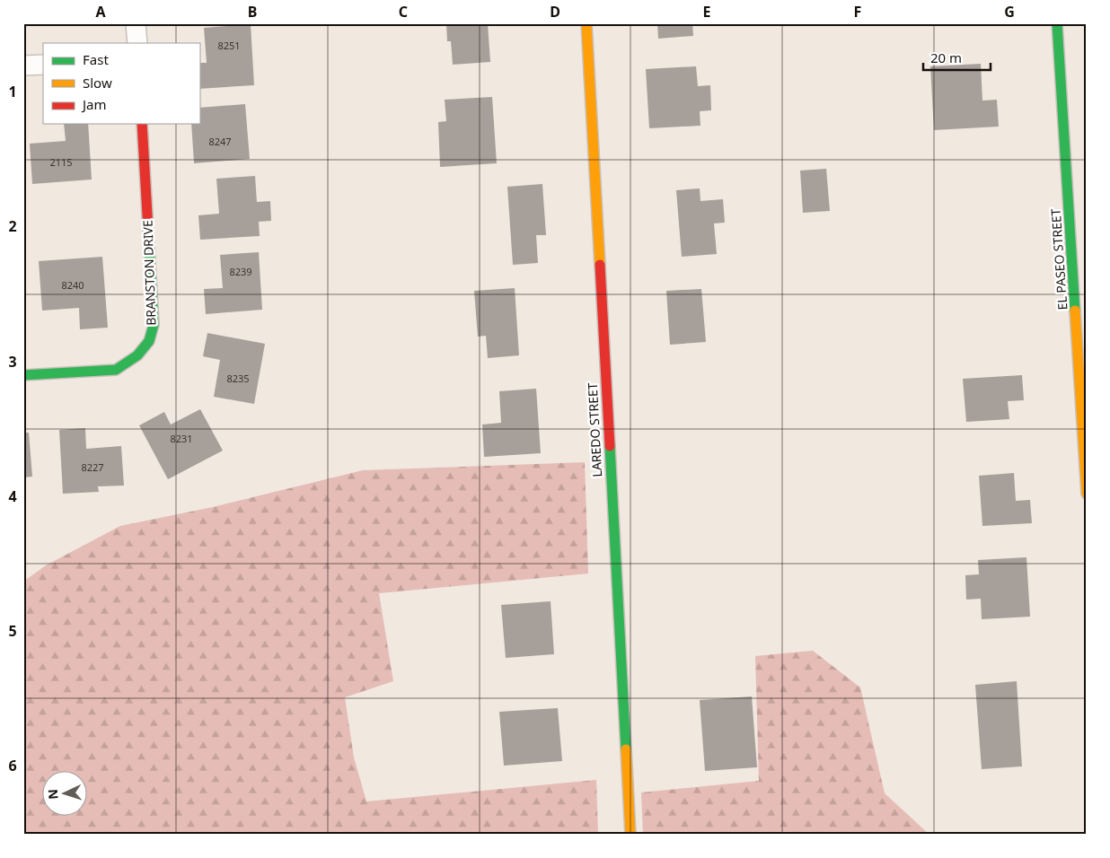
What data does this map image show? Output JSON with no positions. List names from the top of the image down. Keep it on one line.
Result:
{"streets":{"street":["EL PASEO STREET","BRANSTON DRIVE","LAREDO STREET"]},"house_numbers":["8251","8247","2115","8239","8240","8235","8231","8227"],"legend":["Fast","Slow","Jam"],"scale_bar":"20 m","north":"left","grid":{"columns":["A","B","C","D","E","F","G"],"rows":["1","2","3","4","5","6"]}}
